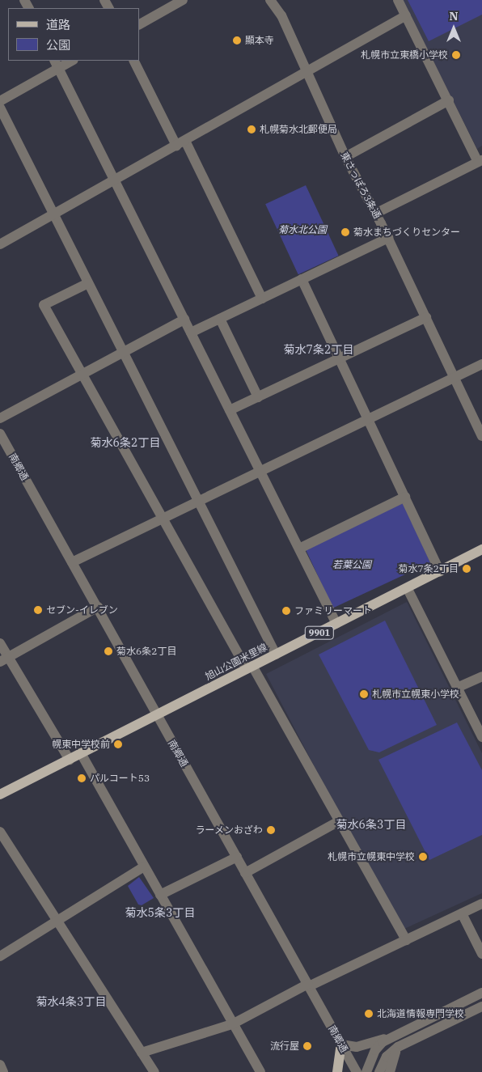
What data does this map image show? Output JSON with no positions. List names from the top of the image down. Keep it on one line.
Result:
{"streets":{"main road":["9901","旭山公園米里線"],"street":["東さっぽろ3条通","南郷通"]},"crossings":[["南郷通","旭山公園米里線"]],"districts":["菊水7条2丁目","菊水6条2丁目","菊水6条3丁目","菊水5条3丁目","菊水4条3丁目"],"parks":["菊水北公園","若葉公園"],"places":["顯本寺","札幌市立東橋小学校","札幌菊水北郵便局","菊水まちづくりセンター","菊水7条2丁目","セブン-イレブン","ファミリーマート","菊水6条2丁目","札幌市立幌東小学校","幌東中学校前","パルコート53","ラーメンおざわ","札幌市立幌東中学校","北海道情報専門学校","流行屋"],"legend":["道路","公園"],"north":"top"}
